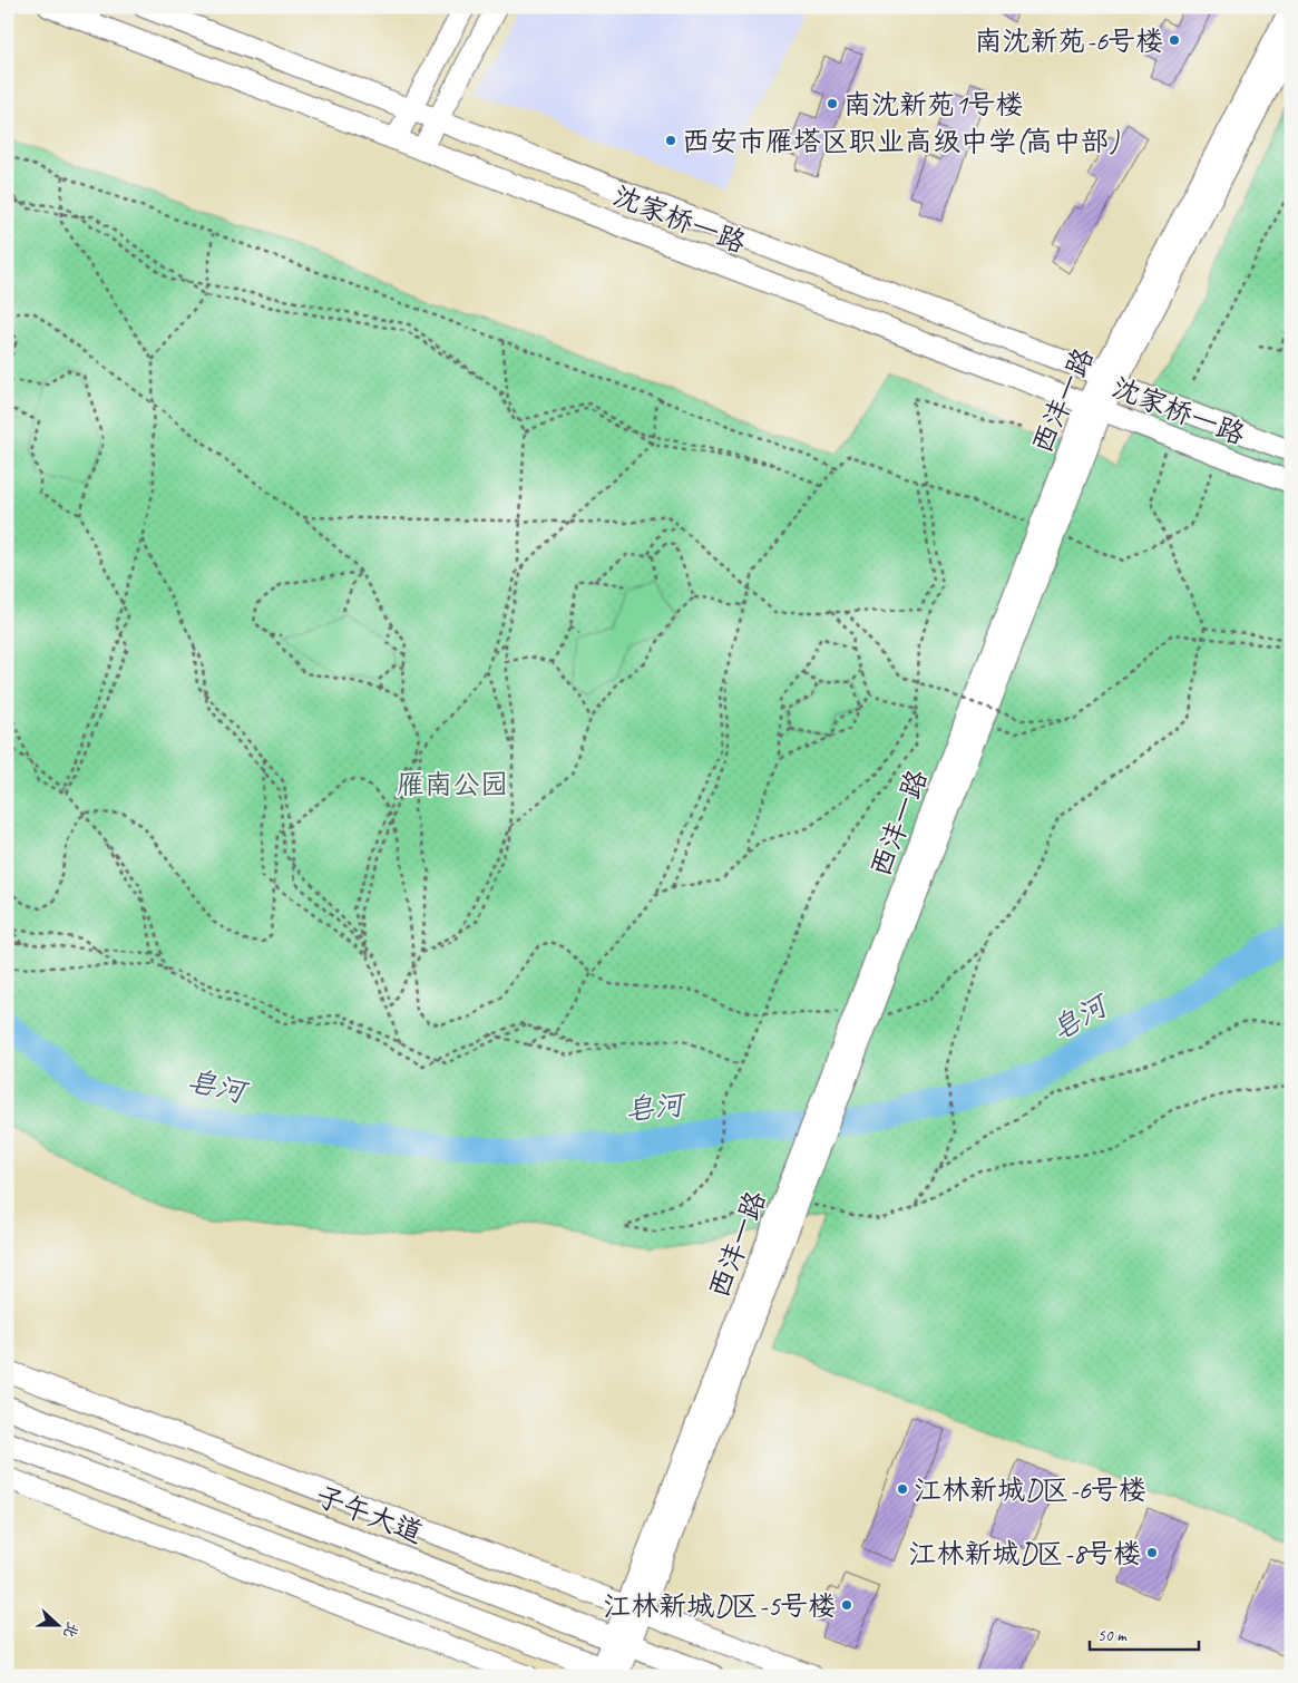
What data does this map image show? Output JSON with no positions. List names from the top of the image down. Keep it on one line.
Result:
{"streets":{"main road":["沈家桥一路","西沣一路","子午大道"]},"crossings":[["沈家桥一路","西沣一路"],["西沣一路","子午大道"]],"water":["皂河"],"parks":["雁南公园"],"places":["南沈新苑-6号楼","南沈新苑1号楼","西安市雁塔区职业高级中学(高中部)","江林新城D区-6号楼","江林新城D区-8号楼","江林新城D区-5号楼"],"scale_bar":"50 m","north":"right"}
